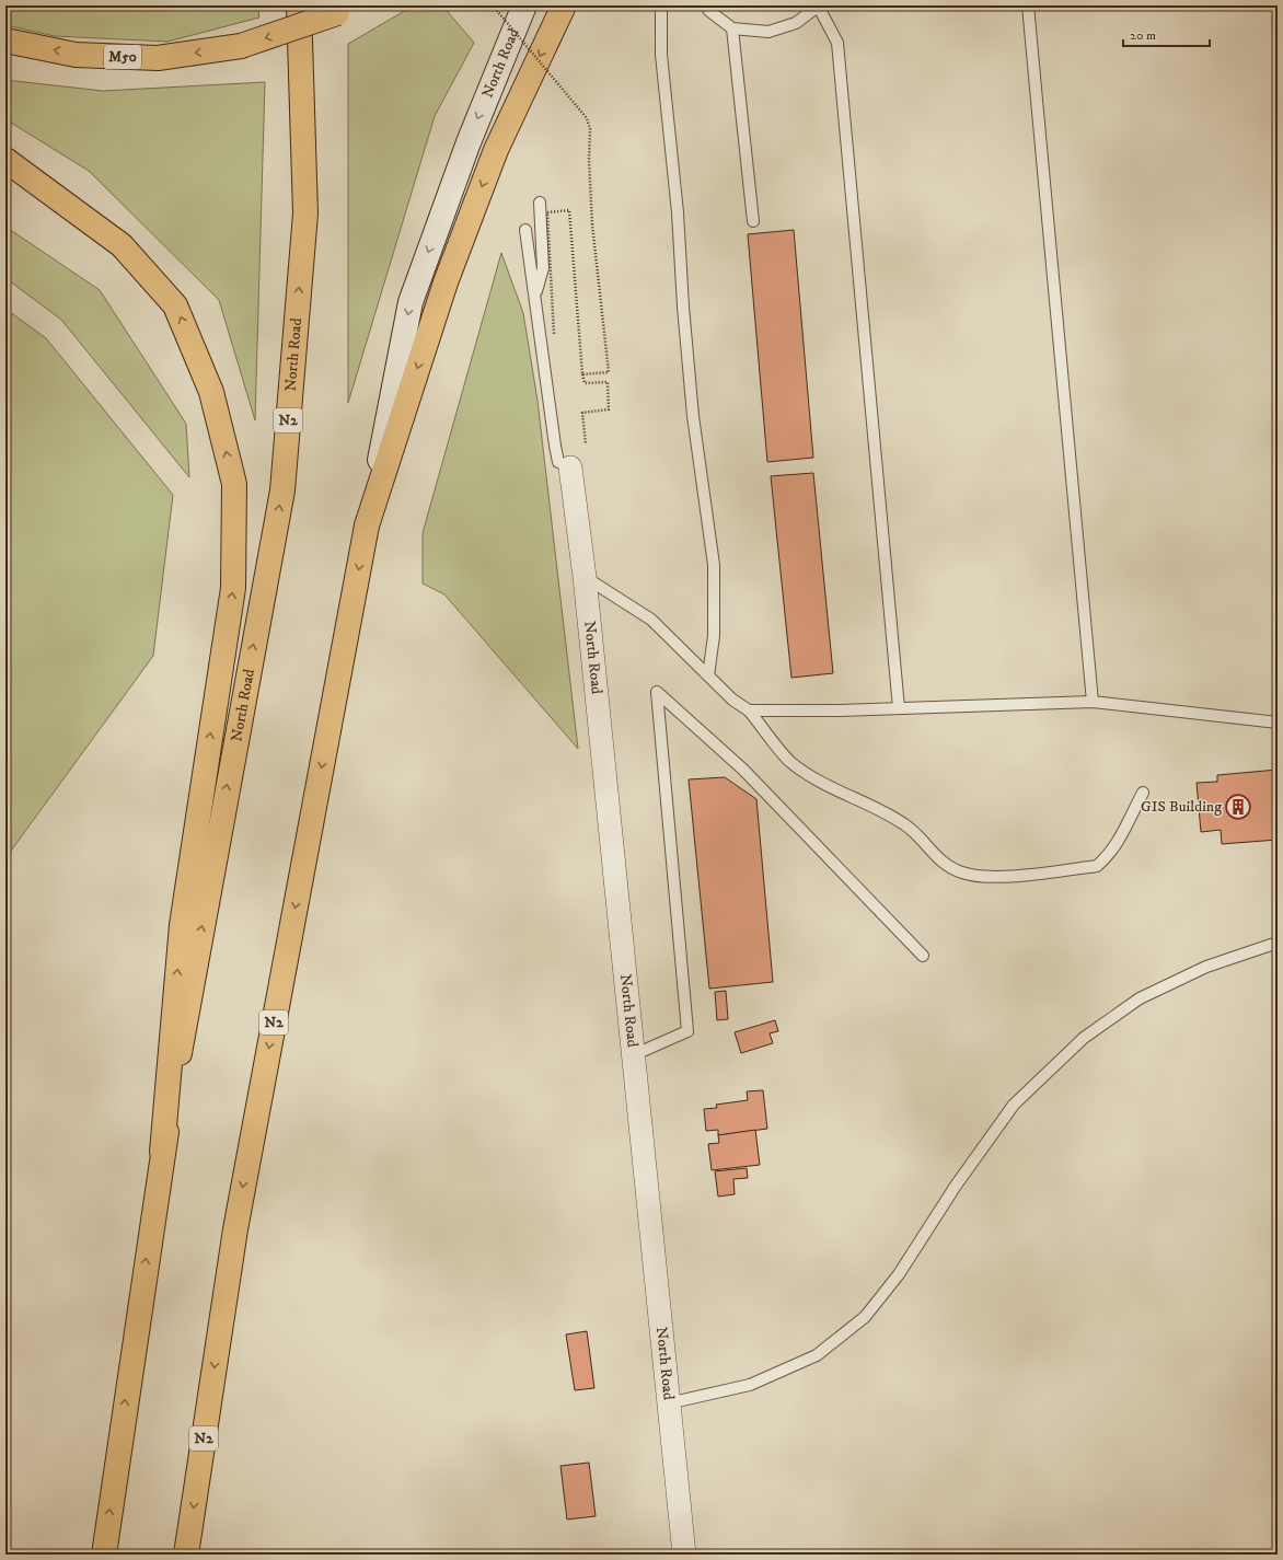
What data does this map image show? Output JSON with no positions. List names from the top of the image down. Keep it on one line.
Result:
{"streets":{"highway":["M50","North Road","N2"]},"crossings":[["North Road","N2"]],"places":{"building":["GIS Building"]},"scale_bar":"20 m"}
